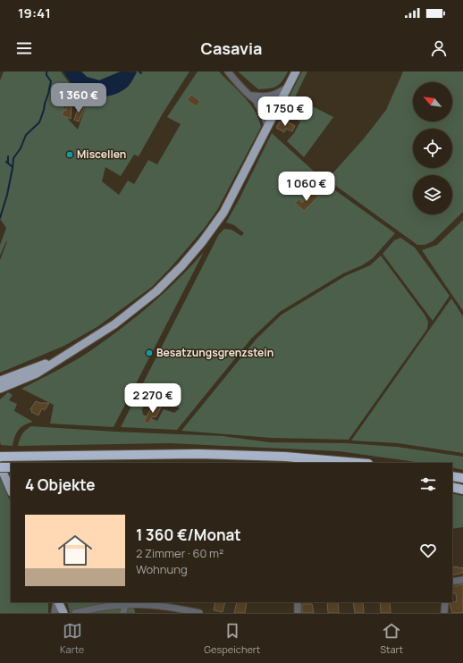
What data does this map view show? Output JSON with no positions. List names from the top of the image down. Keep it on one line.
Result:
{"places":["Miscellen","Besatzungsgrenzstein"],"north":"top left","page":{"status":"19:41","header":"Casavia","price":["1 360 €","1 750 €","1 060 €","2 270 €"],"heading":"4 Objekte","list":[{"name":"1 360 €/Monat","note":"2 Zimmer · 60 m² · Wohnung"}],"tabs":["Karte","Gespeichert","Start"]}}
